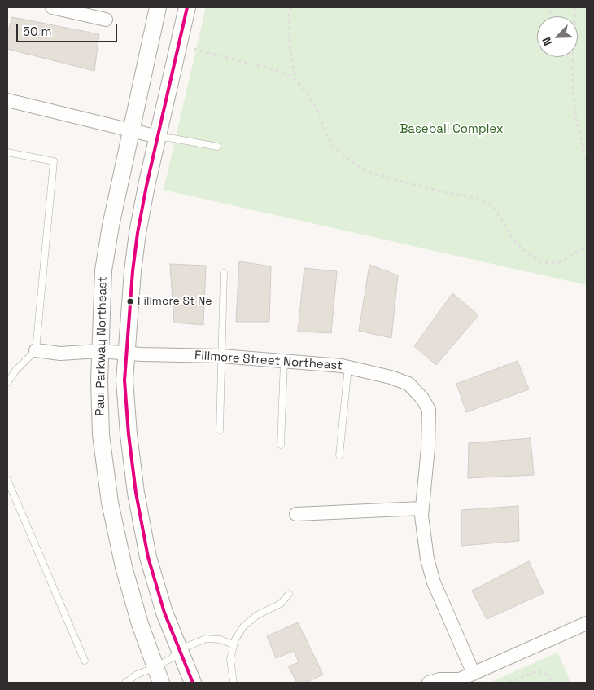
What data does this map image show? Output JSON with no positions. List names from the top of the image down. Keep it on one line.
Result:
{"streets":{"street":["Paul Parkway Northeast","Fillmore Street Northeast"]},"crossings":[["Paul Parkway Northeast","Fillmore Street Northeast"]],"parks":["Baseball Complex"],"places":["Fillmore St Ne"],"scale_bar":"50 m","north":"bottom left"}
